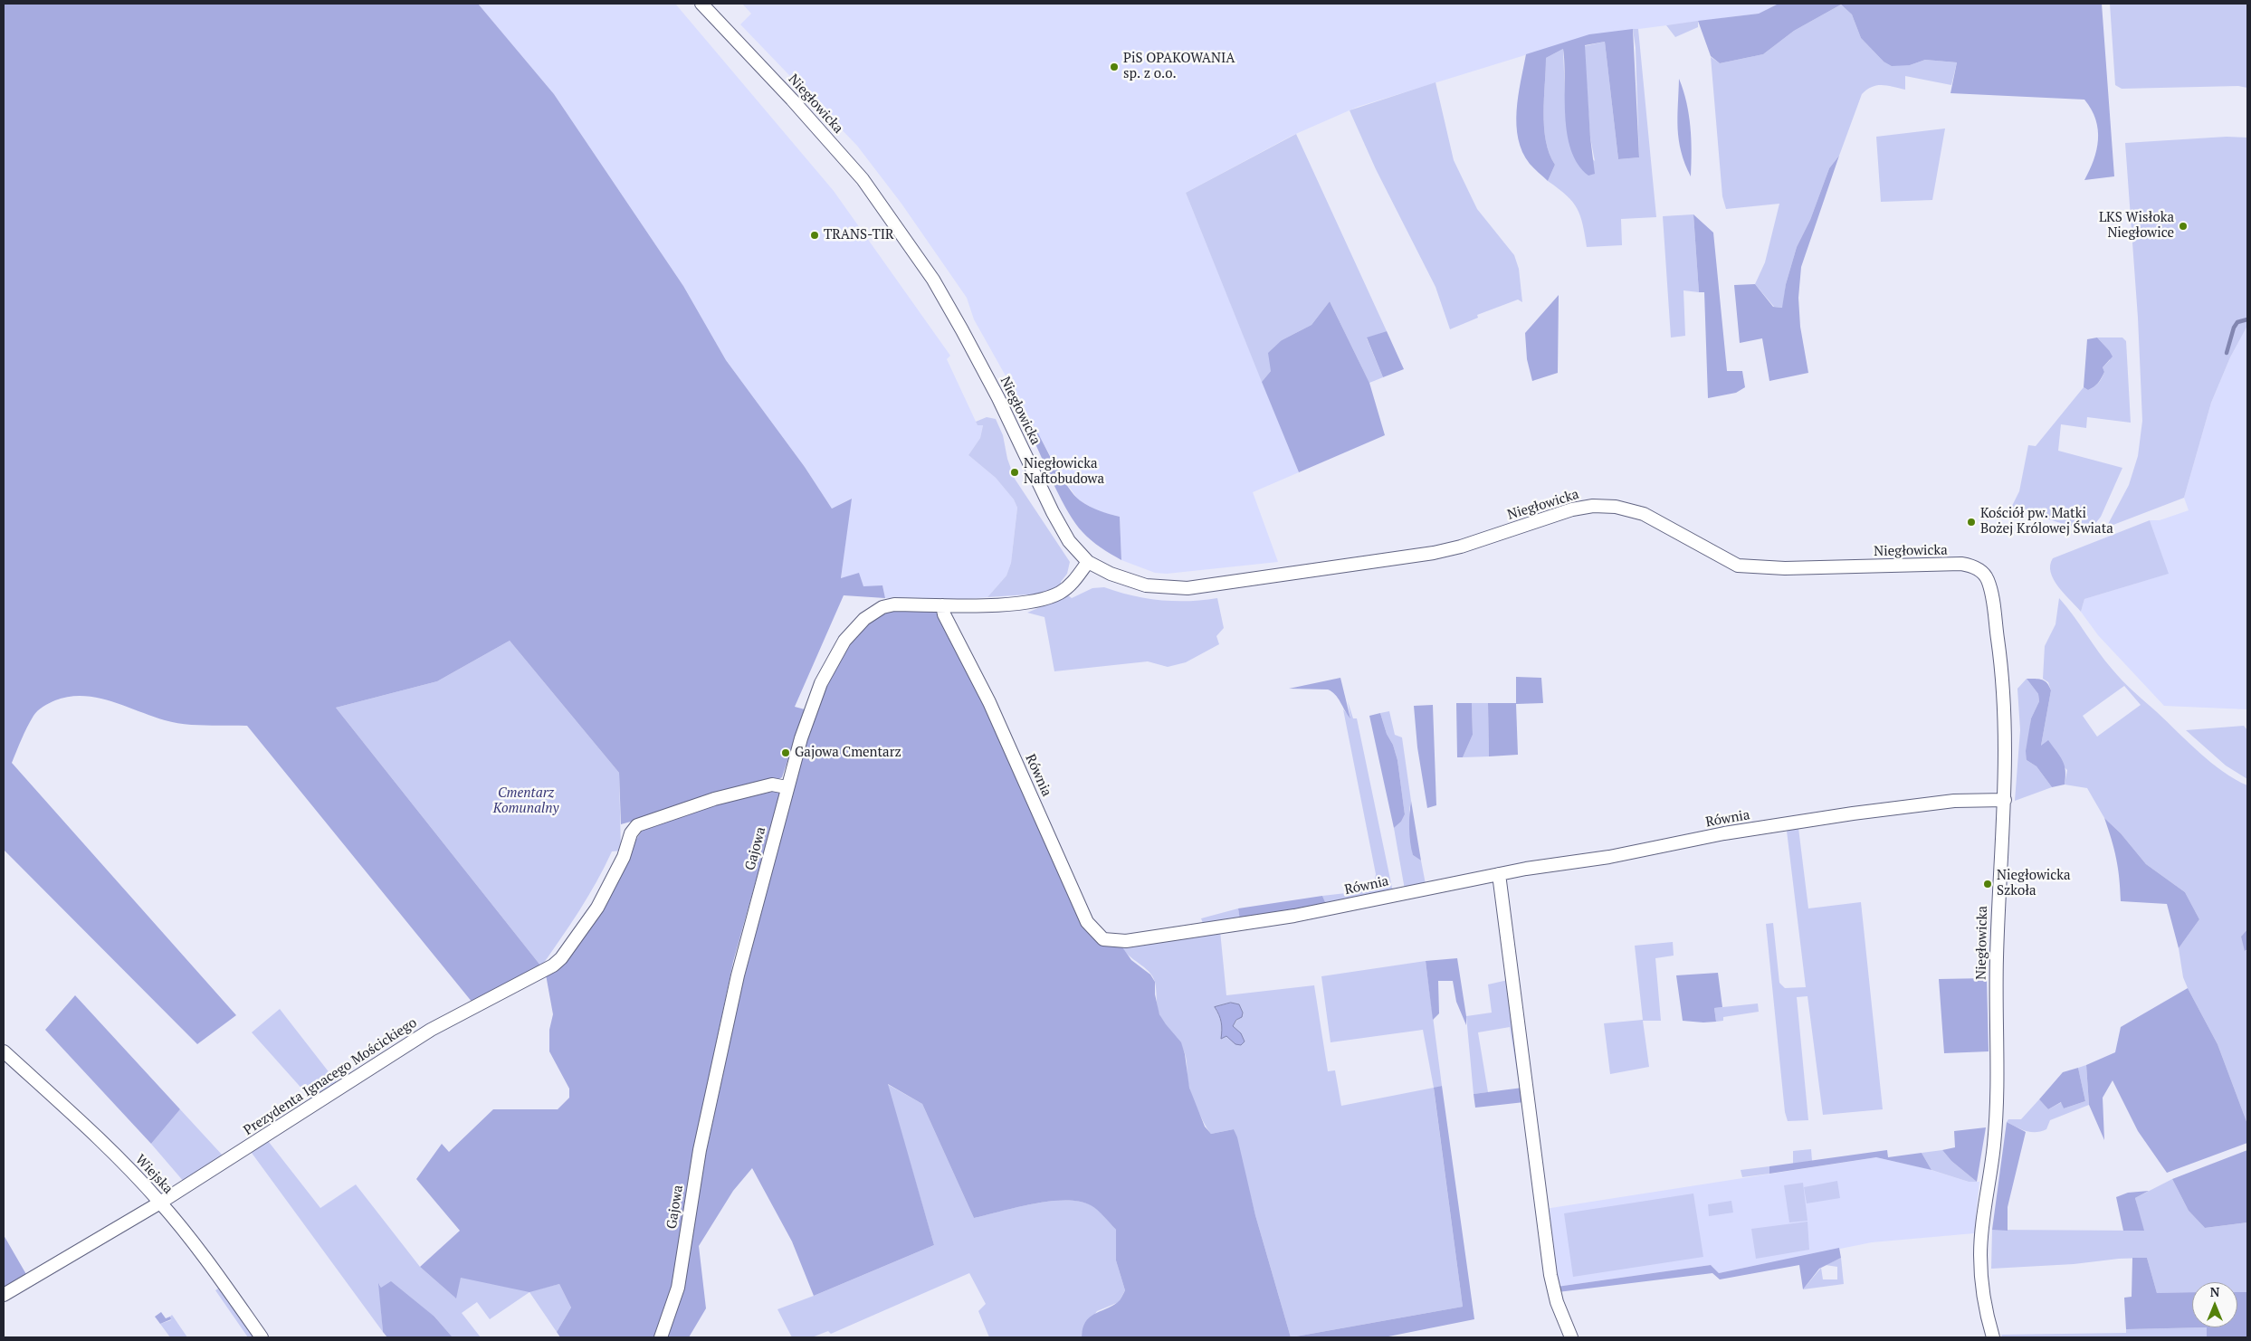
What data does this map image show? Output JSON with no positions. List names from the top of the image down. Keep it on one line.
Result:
{"streets":{"street":["Niegłowicka","Równia","Gajowa","Prezydenta Ignacego Mościckiego","Wiejska"]},"crossings":[["Niegłowicka","Równia"],["Niegłowicka","Gajowa"],["Równia","Gajowa"],["Gajowa","Prezydenta Ignacego Mościckiego"],["Prezydenta Ignacego Mościckiego","Wiejska"]],"parks":["Cmentarz Komunalny"],"places":["PiS OPAKOWANIA sp. z o.o.","LKS Wisłoka Niegłowice","TRANS-TIR","Niegłowicka Naftobudowa","Kościół pw. Matki Bożej Królowej Świata","Gajowa Cmentarz","Niegłowicka Szkoła"],"north":"top"}
